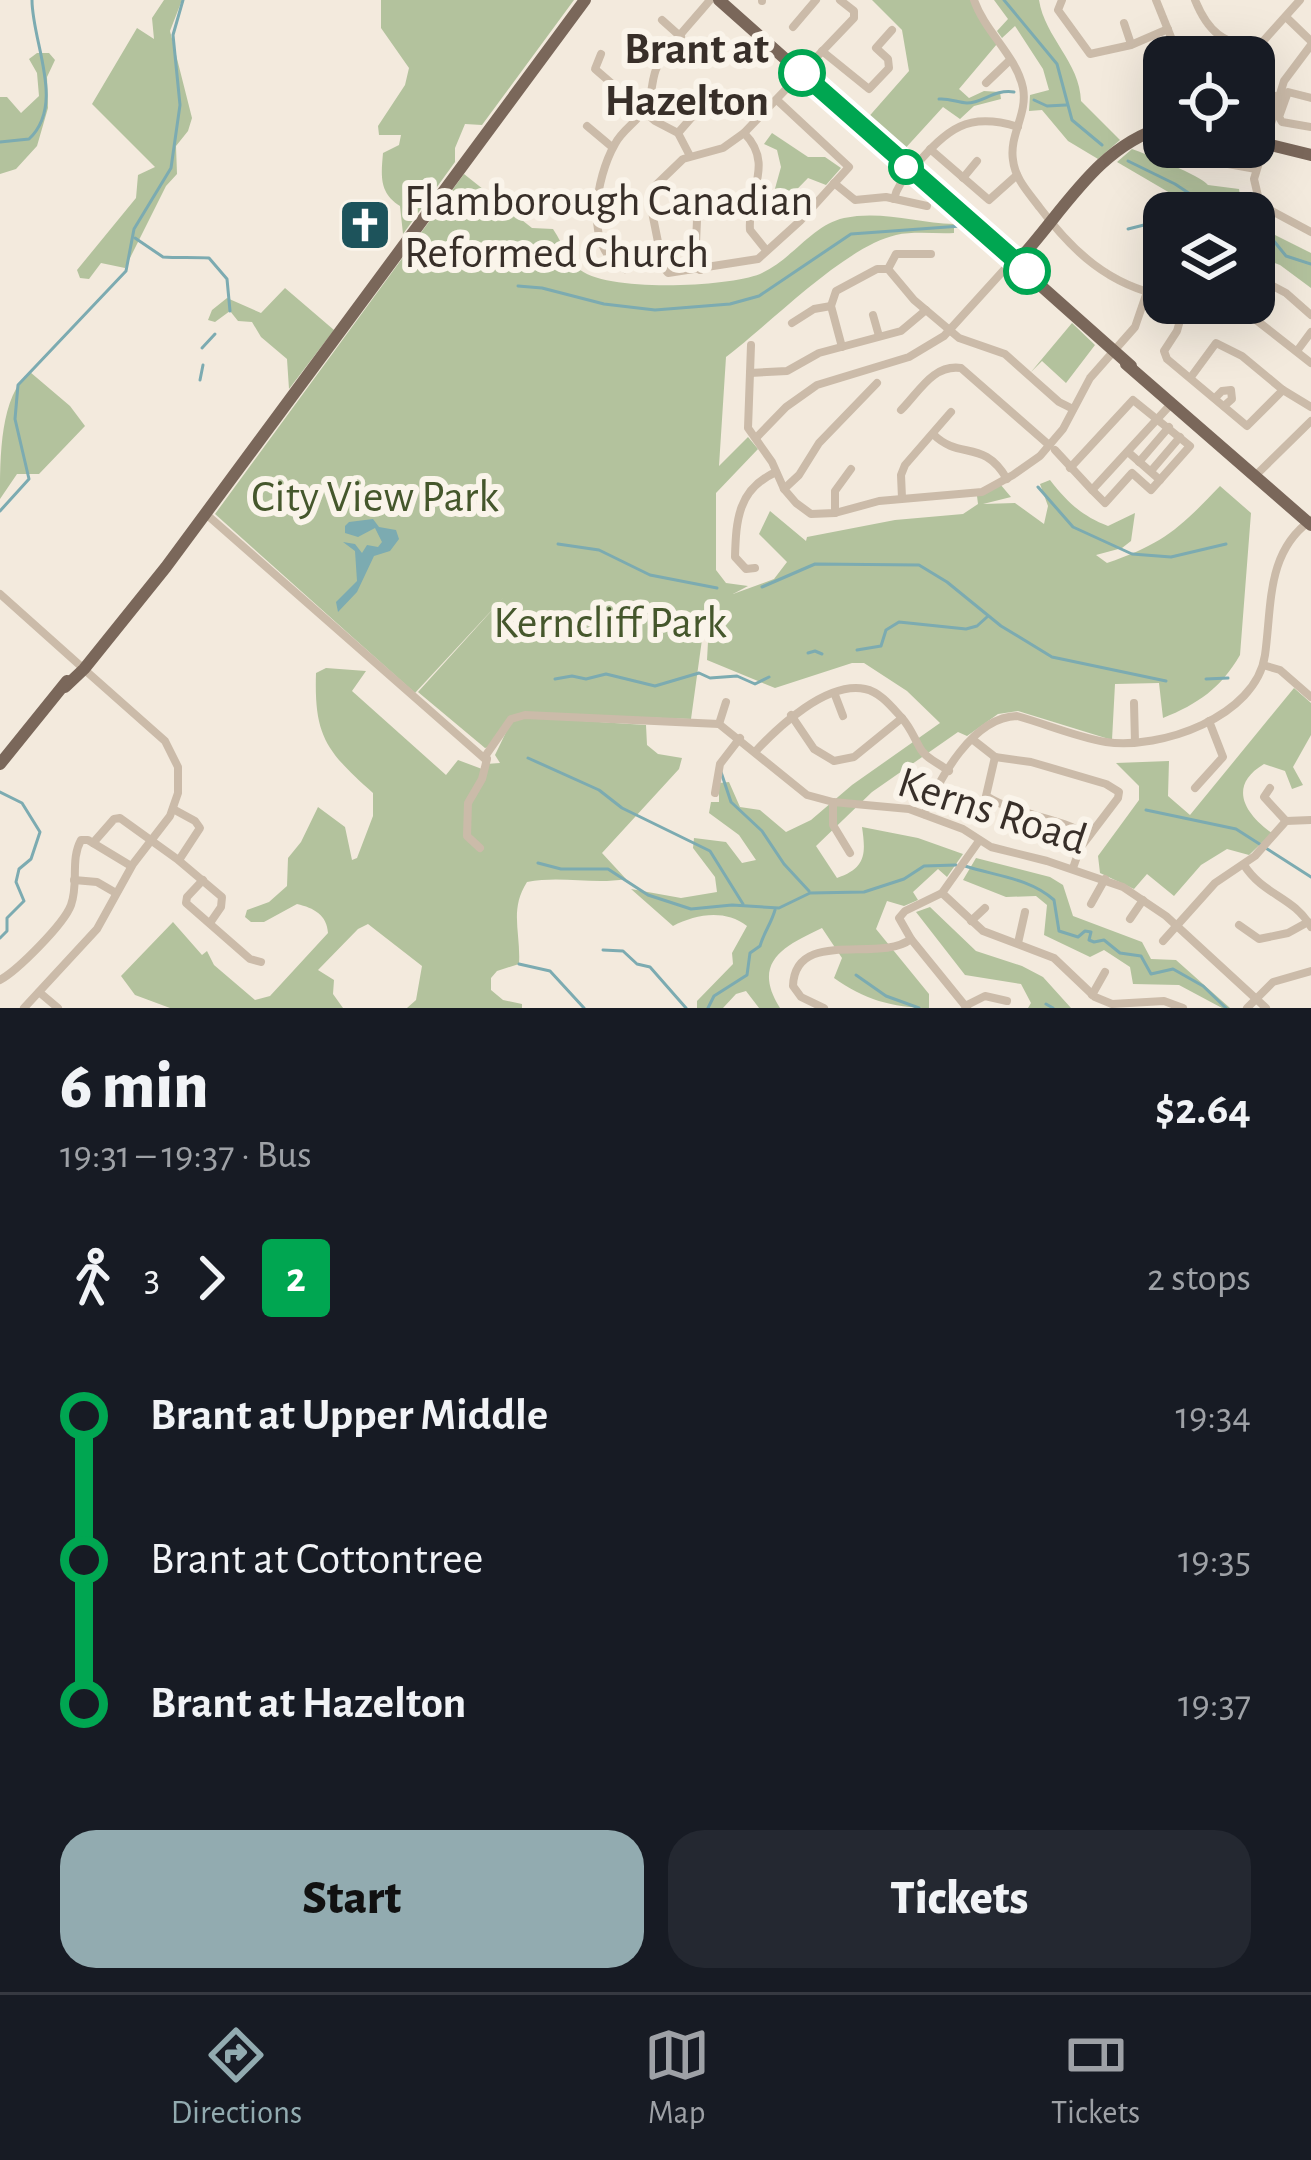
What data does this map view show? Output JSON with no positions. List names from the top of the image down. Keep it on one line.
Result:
{"streets":{"street":["Kerns Road"]},"parks":["City View Park","Kerncliff Park"],"places":{"other":["Brant at Hazelton"],"church":["Flamborough Canadian Reformed Church"]},"lines":["bus line 2"],"page":{"heading":["6 min","19:31 – 19:37 · Bus","$2.64"],"legs":["3","2","2 stops"],"list":[{"name":"Brant at Upper Middle","value":"19:34"},{"name":"Brant at Cottontree","value":"19:35"},{"name":"Brant at Hazelton","value":"19:37"}],"buttons":["Start","Tickets"],"tabs":["Directions","Map","Tickets"]}}
